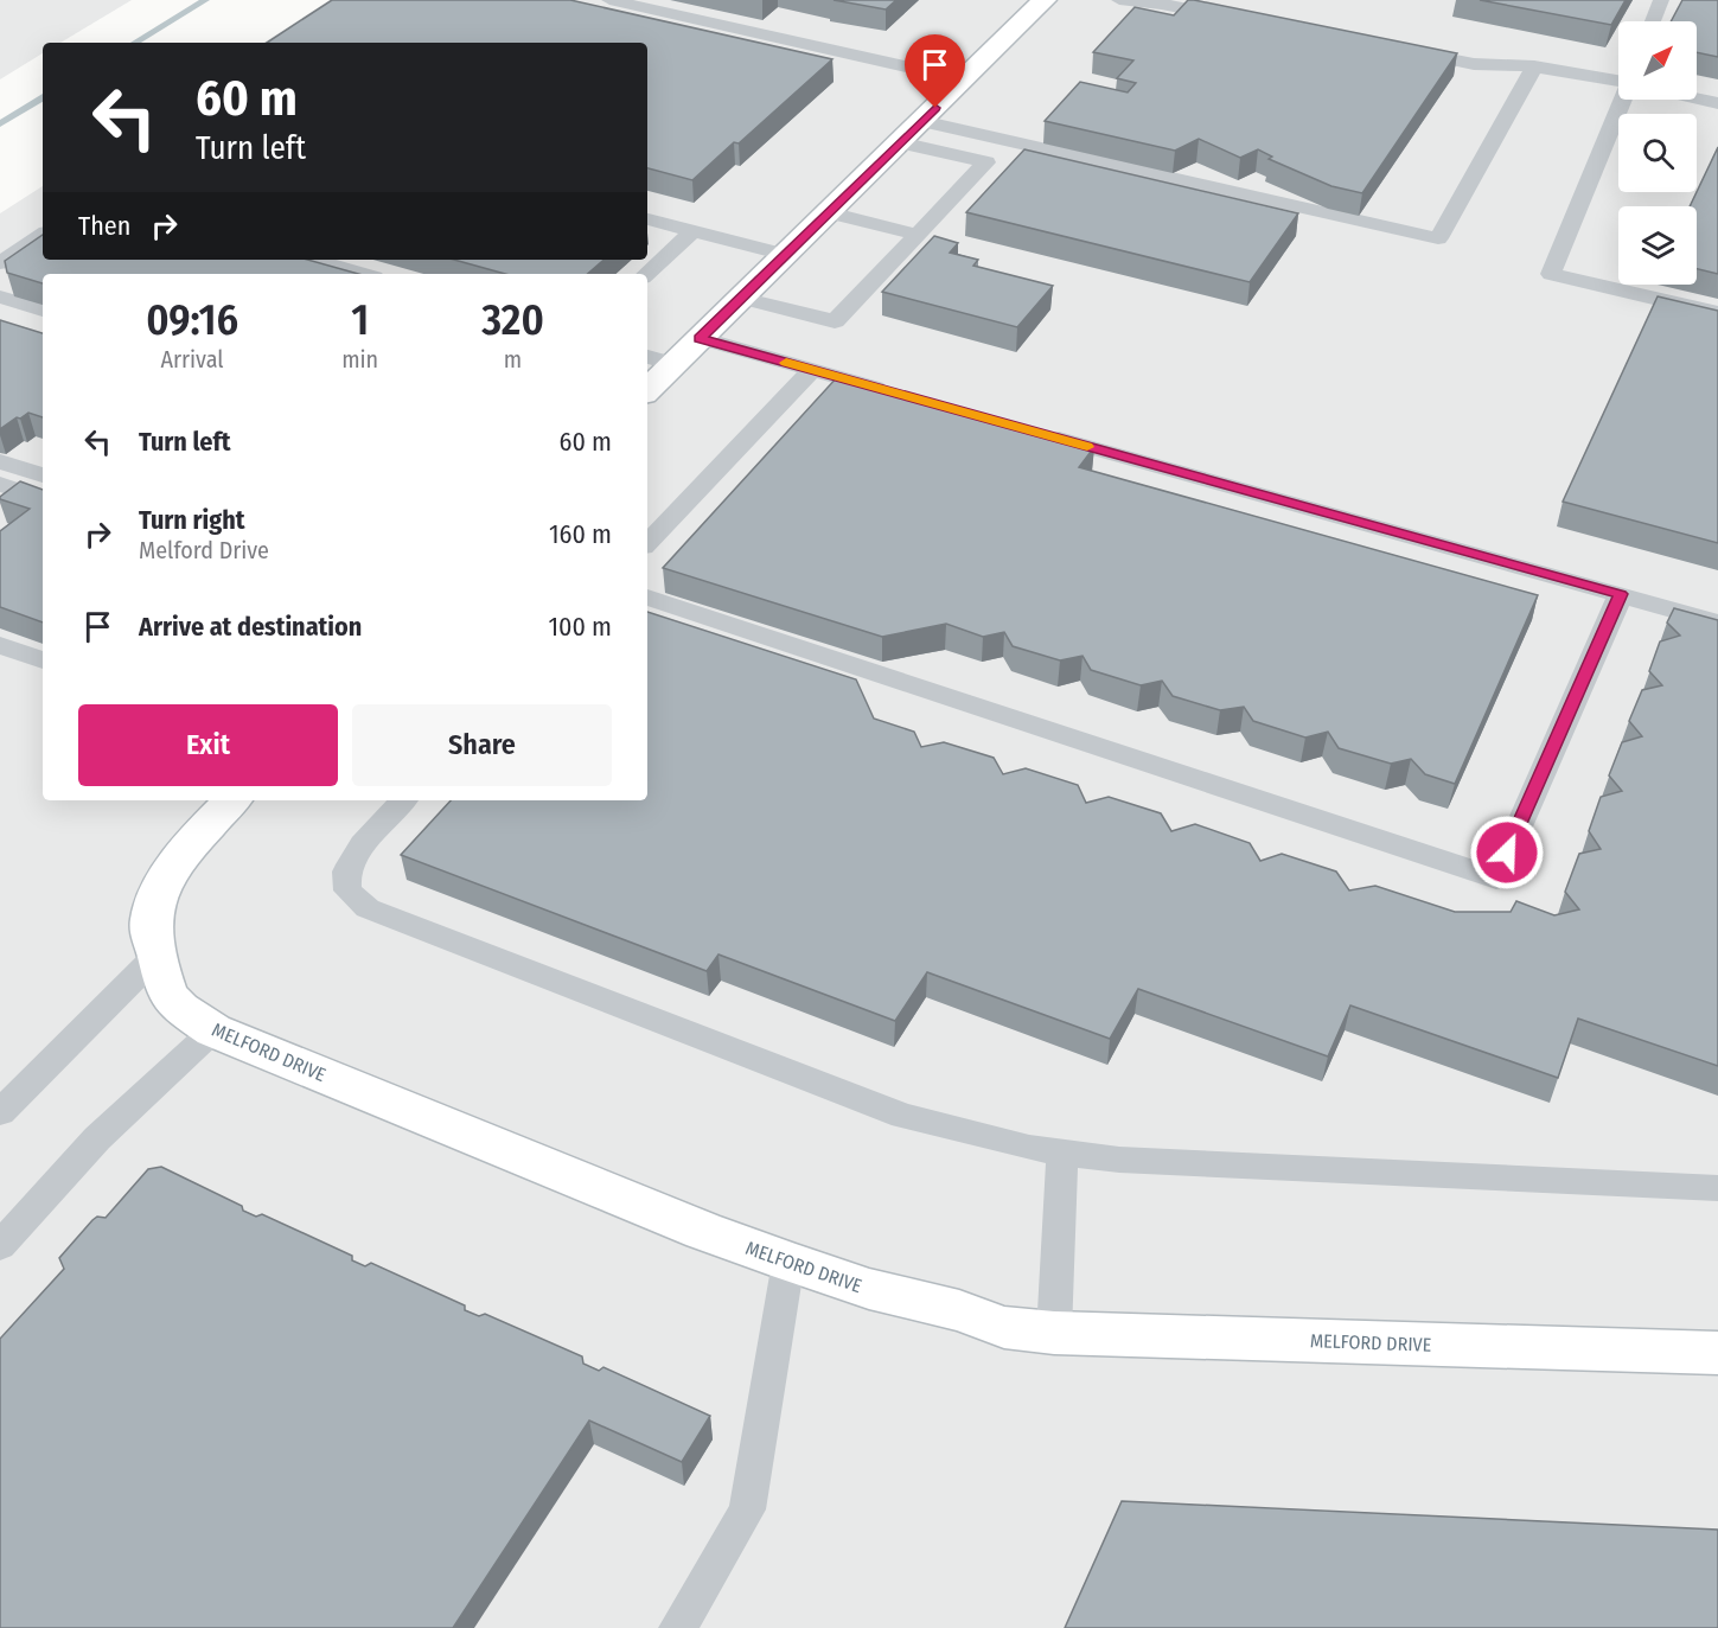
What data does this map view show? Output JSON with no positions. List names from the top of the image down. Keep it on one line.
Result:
{"streets":{"street":["MELFORD DRIVE"]},"north":"top right","page":{"turn":["60 m","Turn left"],"then":"Then","eta":["09:16","Arrival","1","min","320","m"],"list":[{"name":"Turn left","value":"60 m"},{"name":"Turn right","note":"Melford Drive","value":"160 m"},{"name":"Arrive at destination","value":"100 m"}],"buttons":["Exit","Share"]}}
